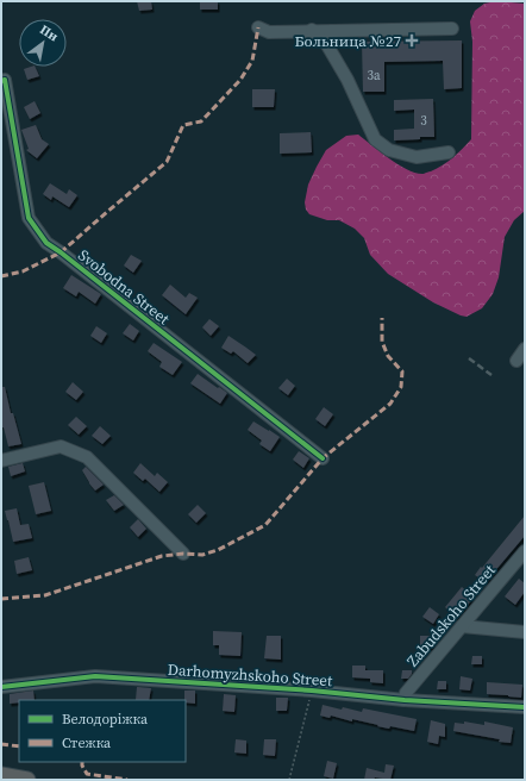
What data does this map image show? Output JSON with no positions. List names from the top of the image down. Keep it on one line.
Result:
{"streets":{"street":["Svobodna Street","Zabudskoho Street","Darhomyzhskoho Street"]},"crossings":[["Zabudskoho Street","Darhomyzhskoho Street"]],"places":{"health":["Больница №27"]},"house_numbers":["3а","3"],"legend":["Велодоріжка","Стежка"],"north":"top right"}
